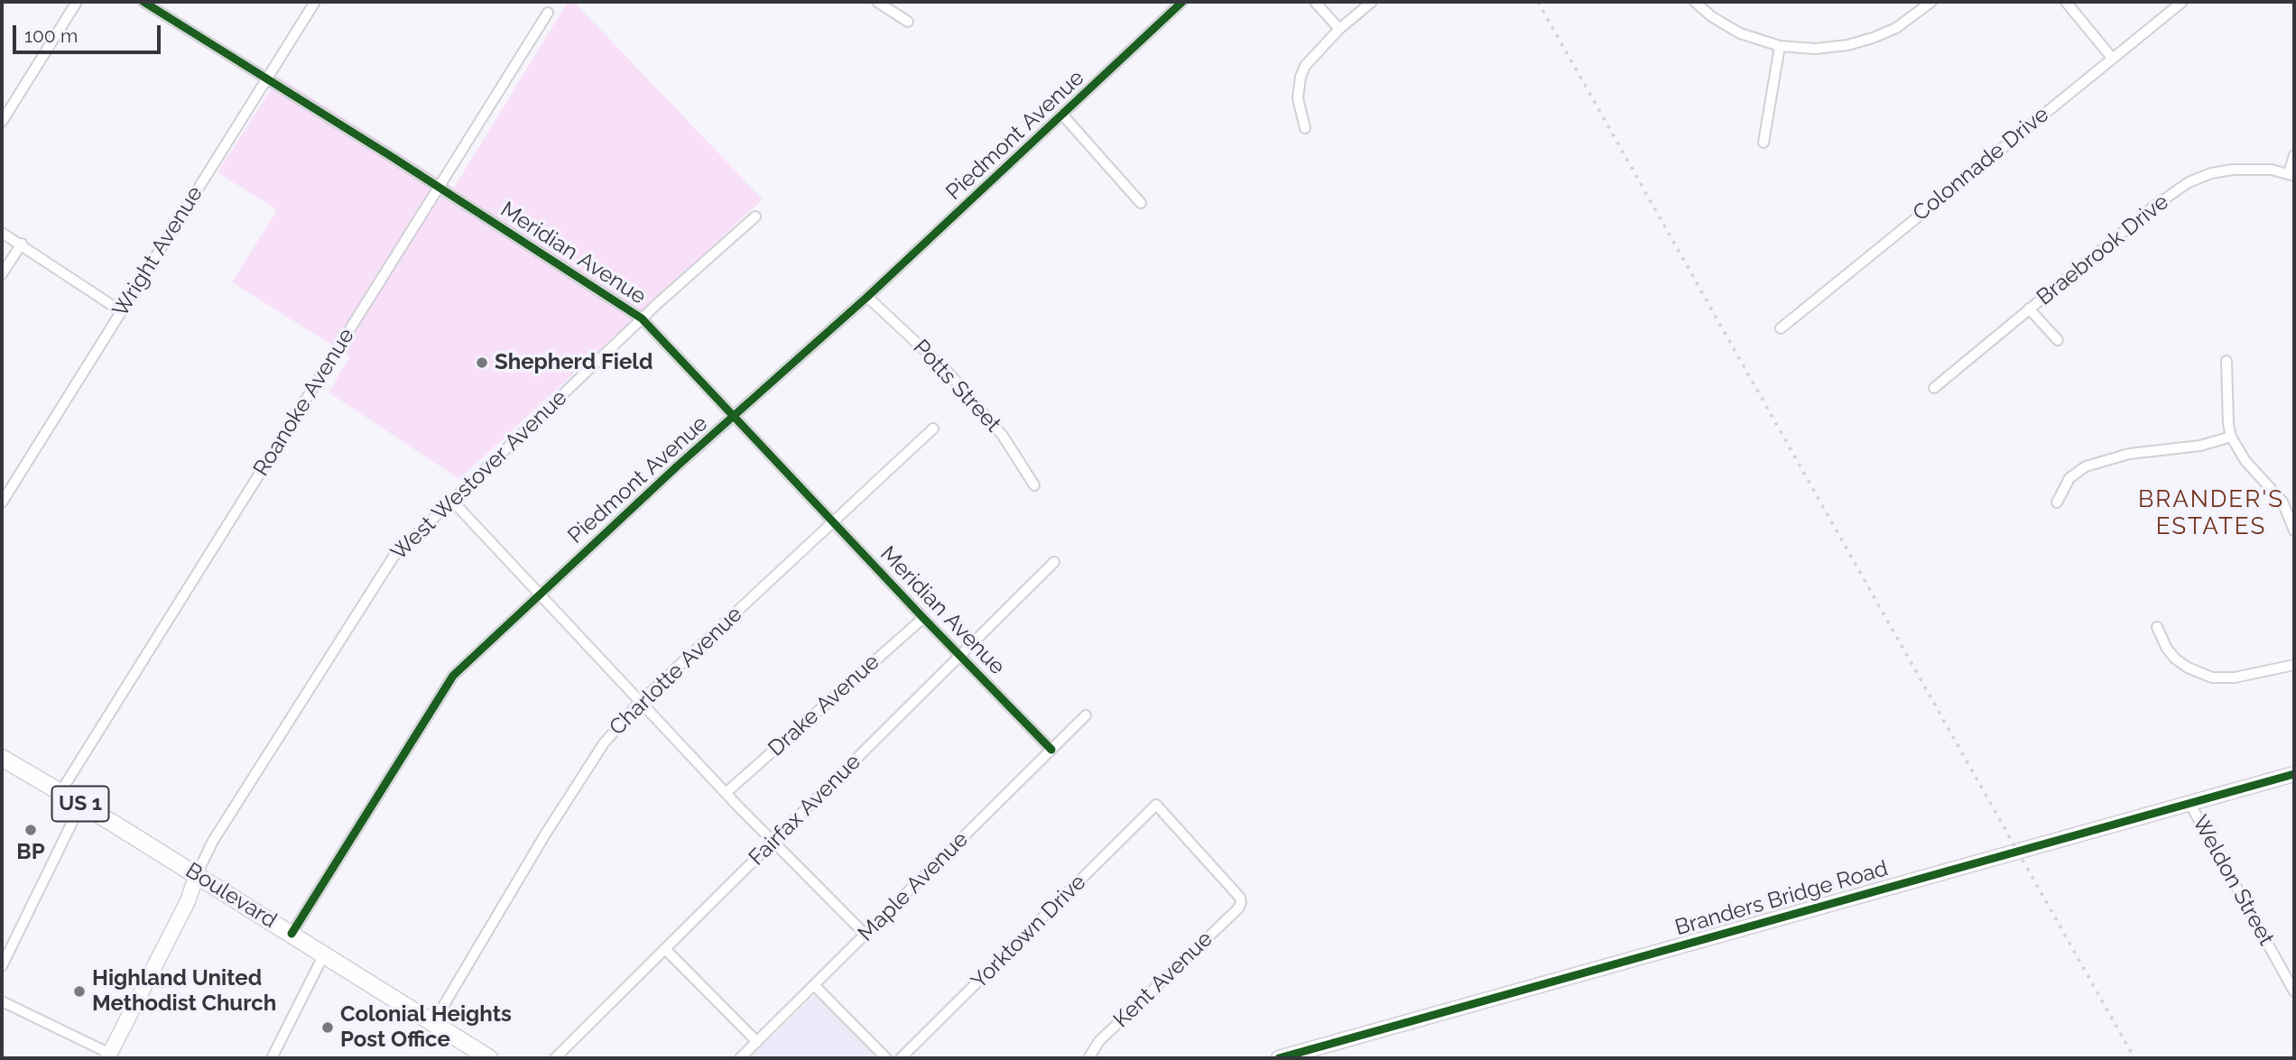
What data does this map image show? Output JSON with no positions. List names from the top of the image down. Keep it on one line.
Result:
{"streets":{"main road":["US 1","Boulevard"],"street":["Piedmont Avenue","Colonnade Drive","Braebrook Drive","Wright Avenue","Meridian Avenue","Potts Street","Roanoke Avenue","West Westover Avenue","Charlotte Avenue","Drake Avenue","Fairfax Avenue","Weldon Street","Maple Avenue","Branders Bridge Road","Yorktown Drive","Kent Avenue"]},"crossings":[["Piedmont Avenue","Meridian Avenue"],["Piedmont Avenue","Potts Street"],["Piedmont Avenue","Boulevard"],["Wright Avenue","Meridian Avenue"],["Meridian Avenue","Roanoke Avenue"],["Meridian Avenue","West Westover Avenue"],["Meridian Avenue","Charlotte Avenue"],["Meridian Avenue","Drake Avenue"],["Meridian Avenue","Fairfax Avenue"],["Meridian Avenue","Maple Avenue"],["Roanoke Avenue","Boulevard"],["West Westover Avenue","Boulevard"],["Charlotte Avenue","Boulevard"],["Weldon Street","Branders Bridge Road"],["Yorktown Drive","Kent Avenue"]],"districts":["BRANDER'S ESTATES"],"places":["Shepherd Field","BP","Highland United Methodist Church","Colonial Heights Post Office"],"scale_bar":"100 m"}
